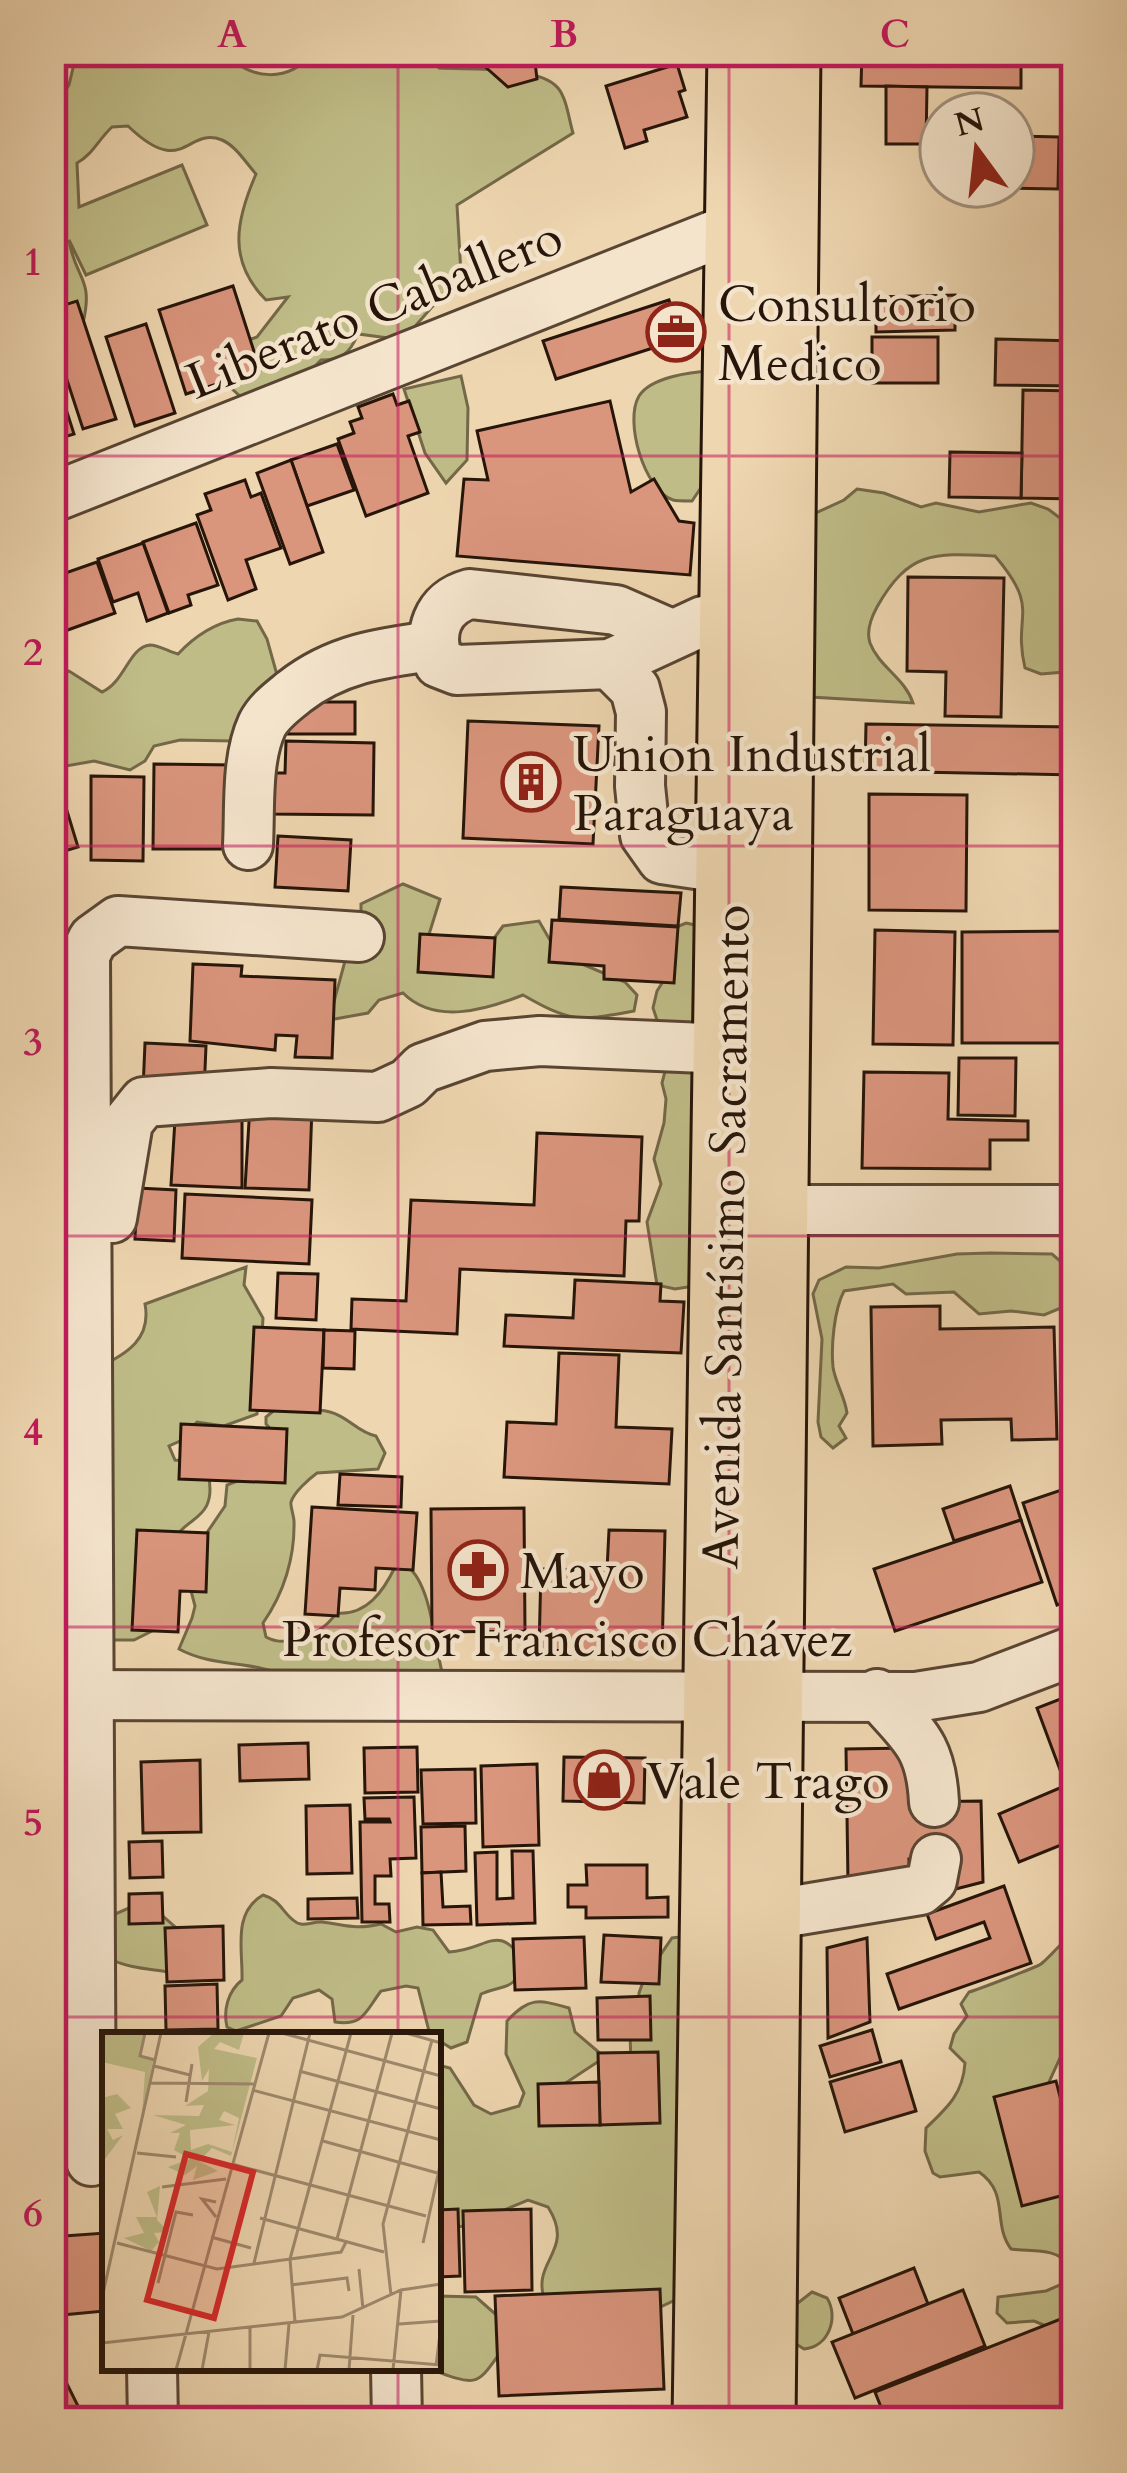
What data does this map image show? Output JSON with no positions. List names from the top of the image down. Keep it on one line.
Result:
{"streets":{"main road":["Avenida Santísimo Sacramento"],"street":["Liberato Caballero","Profesor Francisco Chávez"]},"crossings":[["Liberato Caballero","Avenida Santísimo Sacramento"],["Avenida Santísimo Sacramento","Profesor Francisco Chávez"]],"places":{"office":["Consultorio Medico"],"building":["Union Industrial Paraguaya"],"pharmacy":["Mayo"],"shop":["Vale Trago"]},"north":"top","grid":{"columns":["A","B","C"],"rows":["1","2","3","4","5","6"]}}
